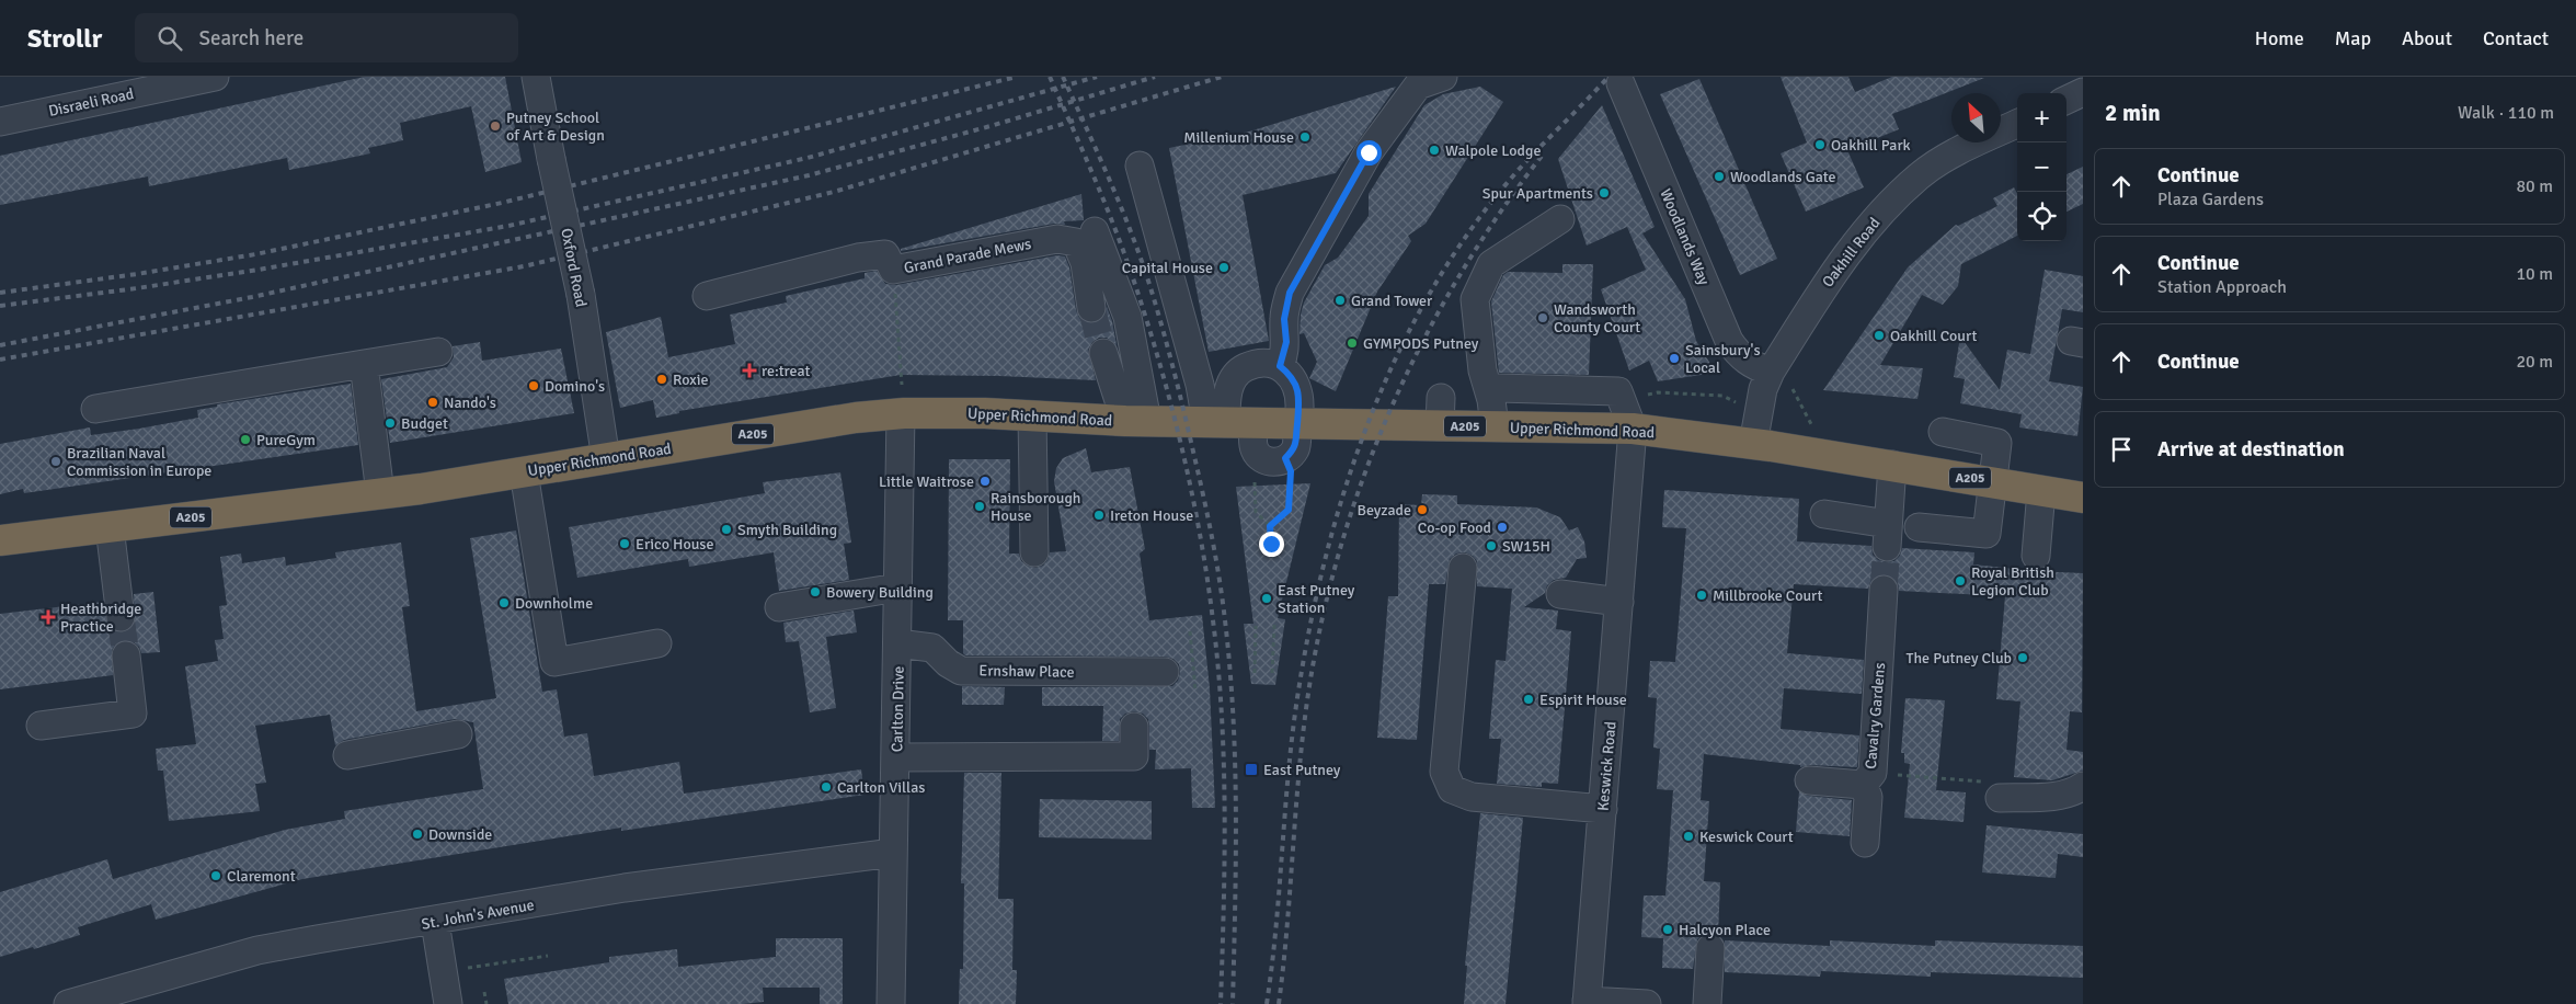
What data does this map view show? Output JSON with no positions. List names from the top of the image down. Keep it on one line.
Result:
{"streets":{"highway":["Upper Richmond Road","A205"],"street":["Disraeli Road","Woodlands Way","Oakhill Road","Grand Parade Mews","Oxford Road","Ernshaw Place","Carlton Drive","Cavalry Gardens","Keswick Road","St. John's Avenue"]},"crossings":[["Woodlands Way","Oakhill Road"],["Oakhill Road","Upper Richmond Road"],["Oxford Road","Upper Richmond Road"],["Upper Richmond Road","Carlton Drive"],["Upper Richmond Road","Keswick Road"],["Ernshaw Place","Carlton Drive"],["Carlton Drive","St. John's Avenue"]],"places":{"other":["Putney School of Art & Design","Millenium House","Oakhill Park","Walpole Lodge","Woodlands Gate","Spur Apartments","Capital House","Grand Tower","Wandsworth County Court","Oakhill Court","GYMPODS Putney","Sainsbury's Local","Roxie","Domino's","Nando's","Budget","PureGym","Brazilian Naval Commission in Europe","Little Waitrose","Rainsborough House","Beyzade","Ireton House","Co-op Food","Smyth Building","Erico House","SW15H","Royal British Legion Club","Bowery Building","Millbrooke Court","East Putney Station","Downholme","The Putney Club","Espirit House","Carlton Villas","Downside","Keswick Court","Claremont","Halcyon Place"],"health":["re:treat","Heathbridge Practice"],"transit":["East Putney"]},"north":"top left","page":{"header":"Strollr","search":"Search here","nav":["Home","Map","About","Contact"],"heading":["2 min","Walk · 110 m"],"map_buttons":["+","−"],"list":[["Continue","Plaza Gardens","80 m"],["Continue","Station Approach","10 m"],["Continue","20 m"],"Arrive at destination"]}}
